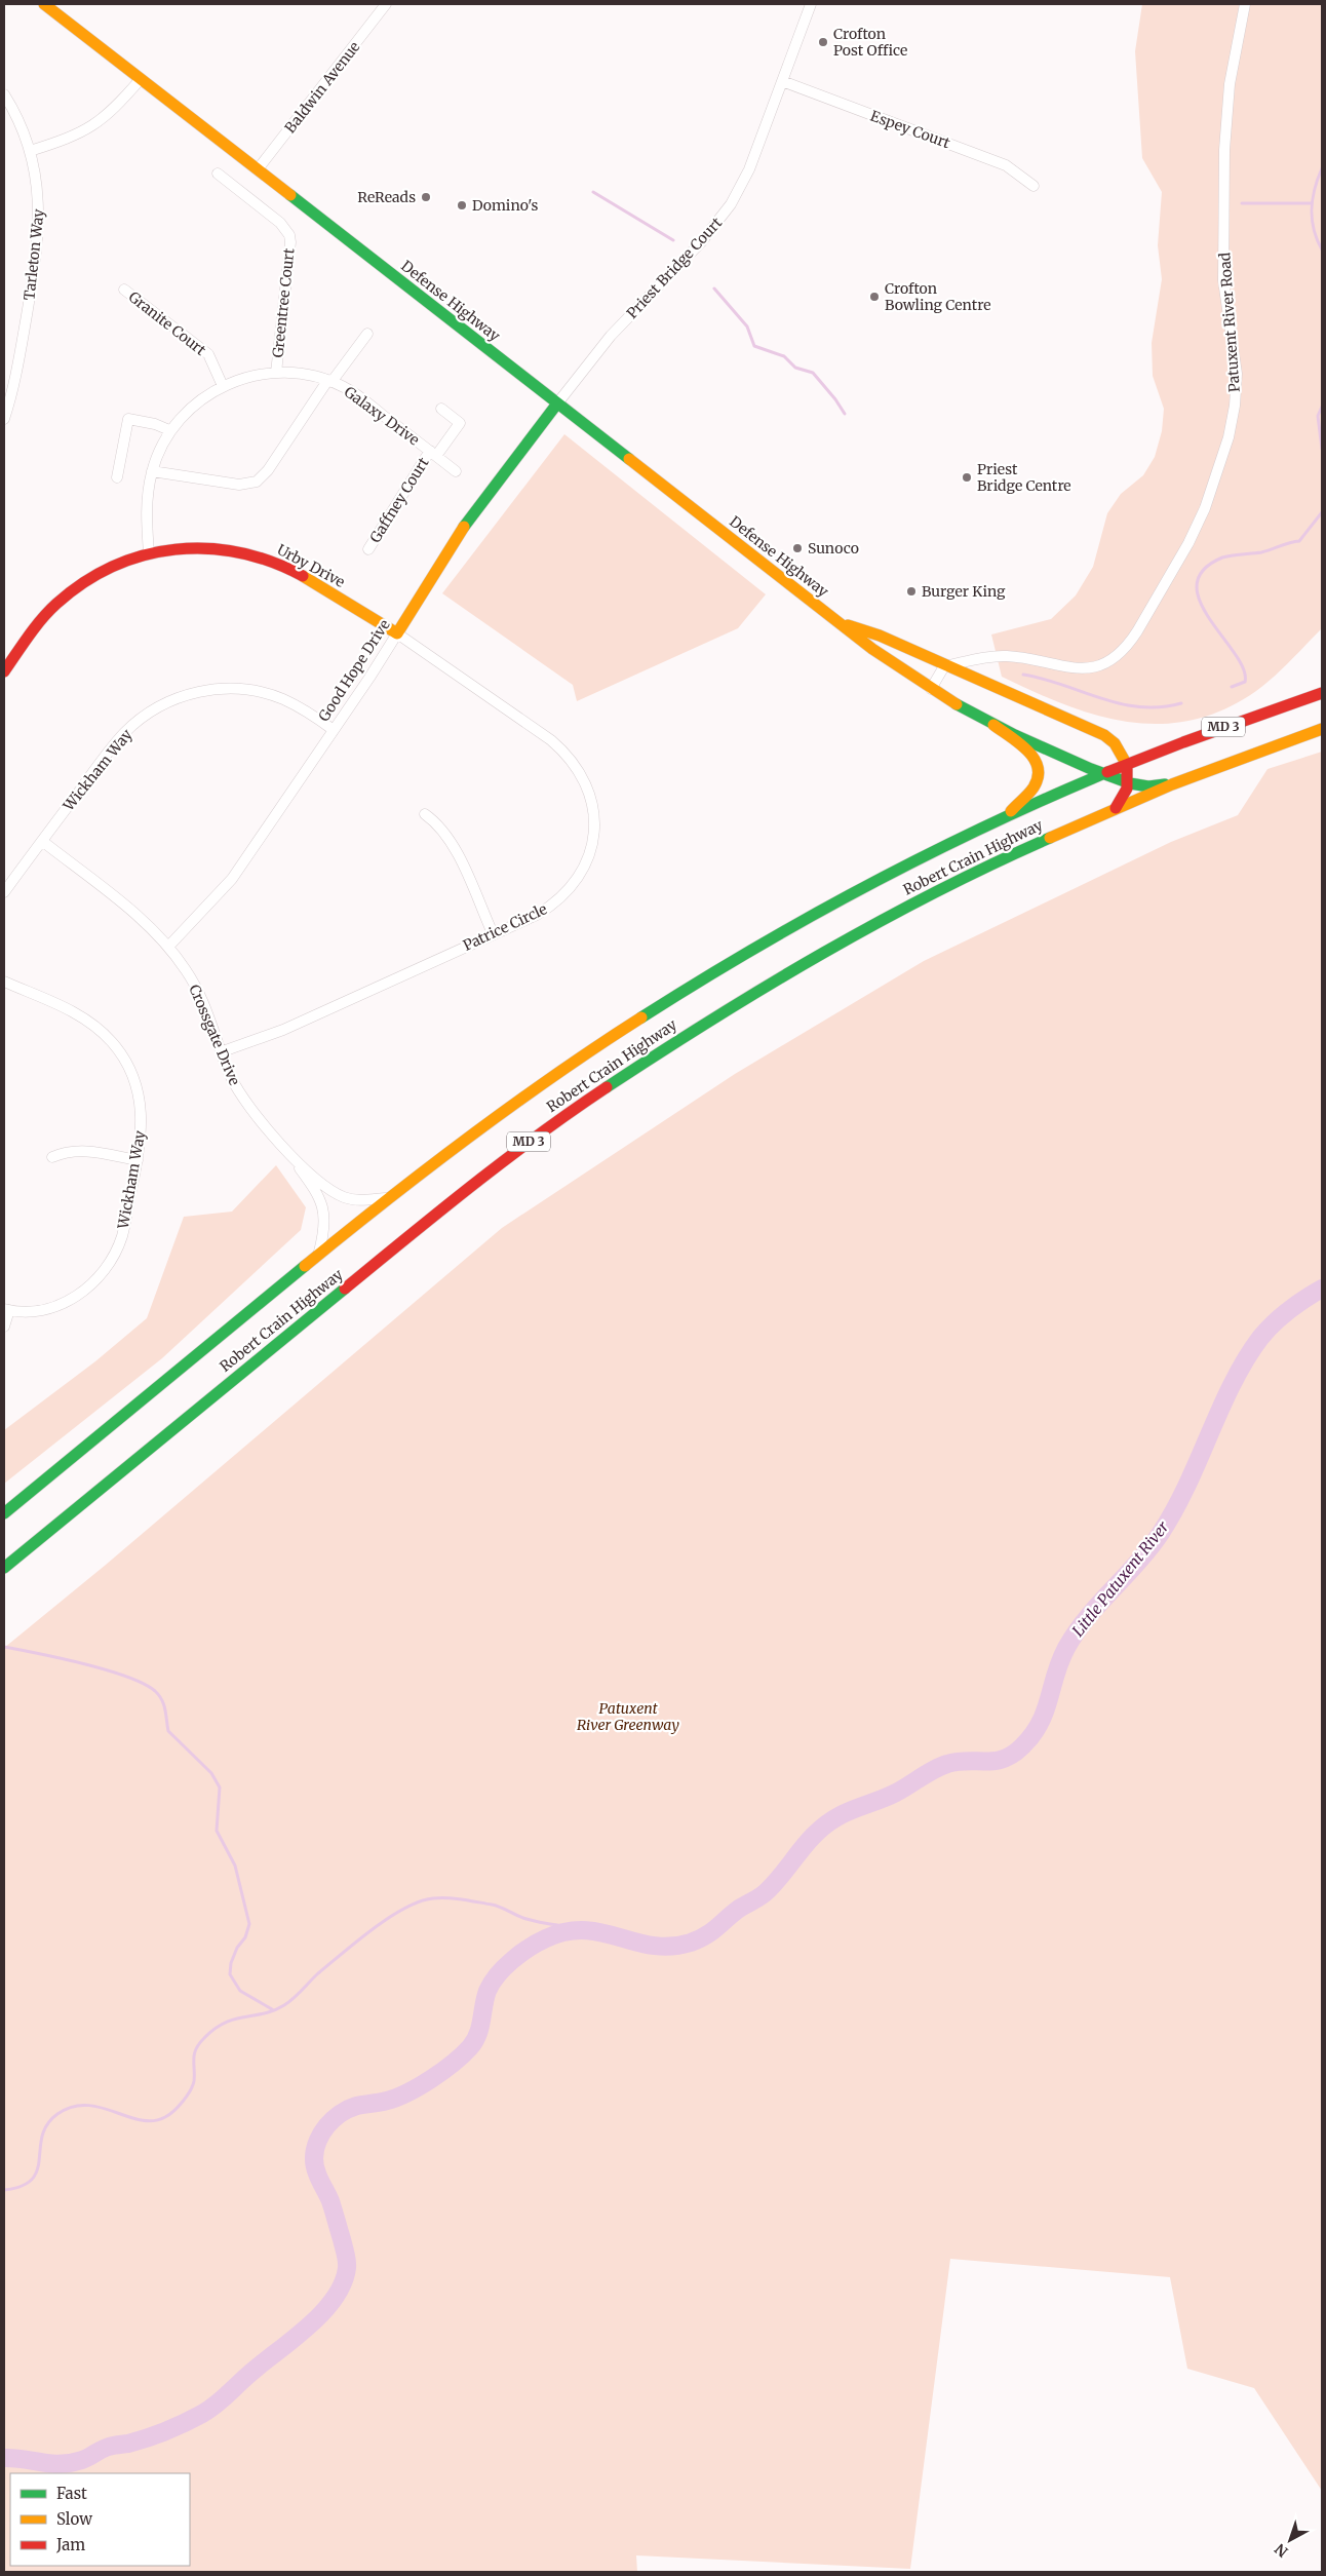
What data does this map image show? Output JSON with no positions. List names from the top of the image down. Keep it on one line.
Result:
{"streets":{"main road":["Defense Highway","Urby Drive","Good Hope Drive","MD 3","Robert Crain Highway"],"street":["Baldwin Avenue","Espey Court","Tarleton Way","Priest Bridge Court","Greentree Court","Patuxent River Road","Granite Court","Galaxy Drive","Gaffney Court","Wickham Way","Patrice Circle","Crossgate Drive"]},"crossings":[["Baldwin Avenue","Defense Highway"],["Espey Court","Priest Bridge Court"],["Priest Bridge Court","Defense Highway"],["Priest Bridge Court","Good Hope Drive"],["Defense Highway","Patuxent River Road"],["Defense Highway","Good Hope Drive"],["Defense Highway","Robert Crain Highway"],["Greentree Court","Galaxy Drive"],["Granite Court","Galaxy Drive"],["Galaxy Drive","Gaffney Court"],["Galaxy Drive","Urby Drive"],["Urby Drive","Good Hope Drive"],["Urby Drive","Patrice Circle"],["Good Hope Drive","Wickham Way"],["Good Hope Drive","Patrice Circle"],["Good Hope Drive","Crossgate Drive"],["Wickham Way","Crossgate Drive"],["Robert Crain Highway","Crossgate Drive"],["Patrice Circle","Crossgate Drive"]],"water":["Little Patuxent River"],"parks":["Patuxent River Greenway"],"places":["Crofton Post Office","ReReads","Domino's","Crofton Bowling Centre","Priest Bridge Centre","Sunoco","Burger King"],"legend":["Fast","Slow","Jam"],"north":"bottom left"}
